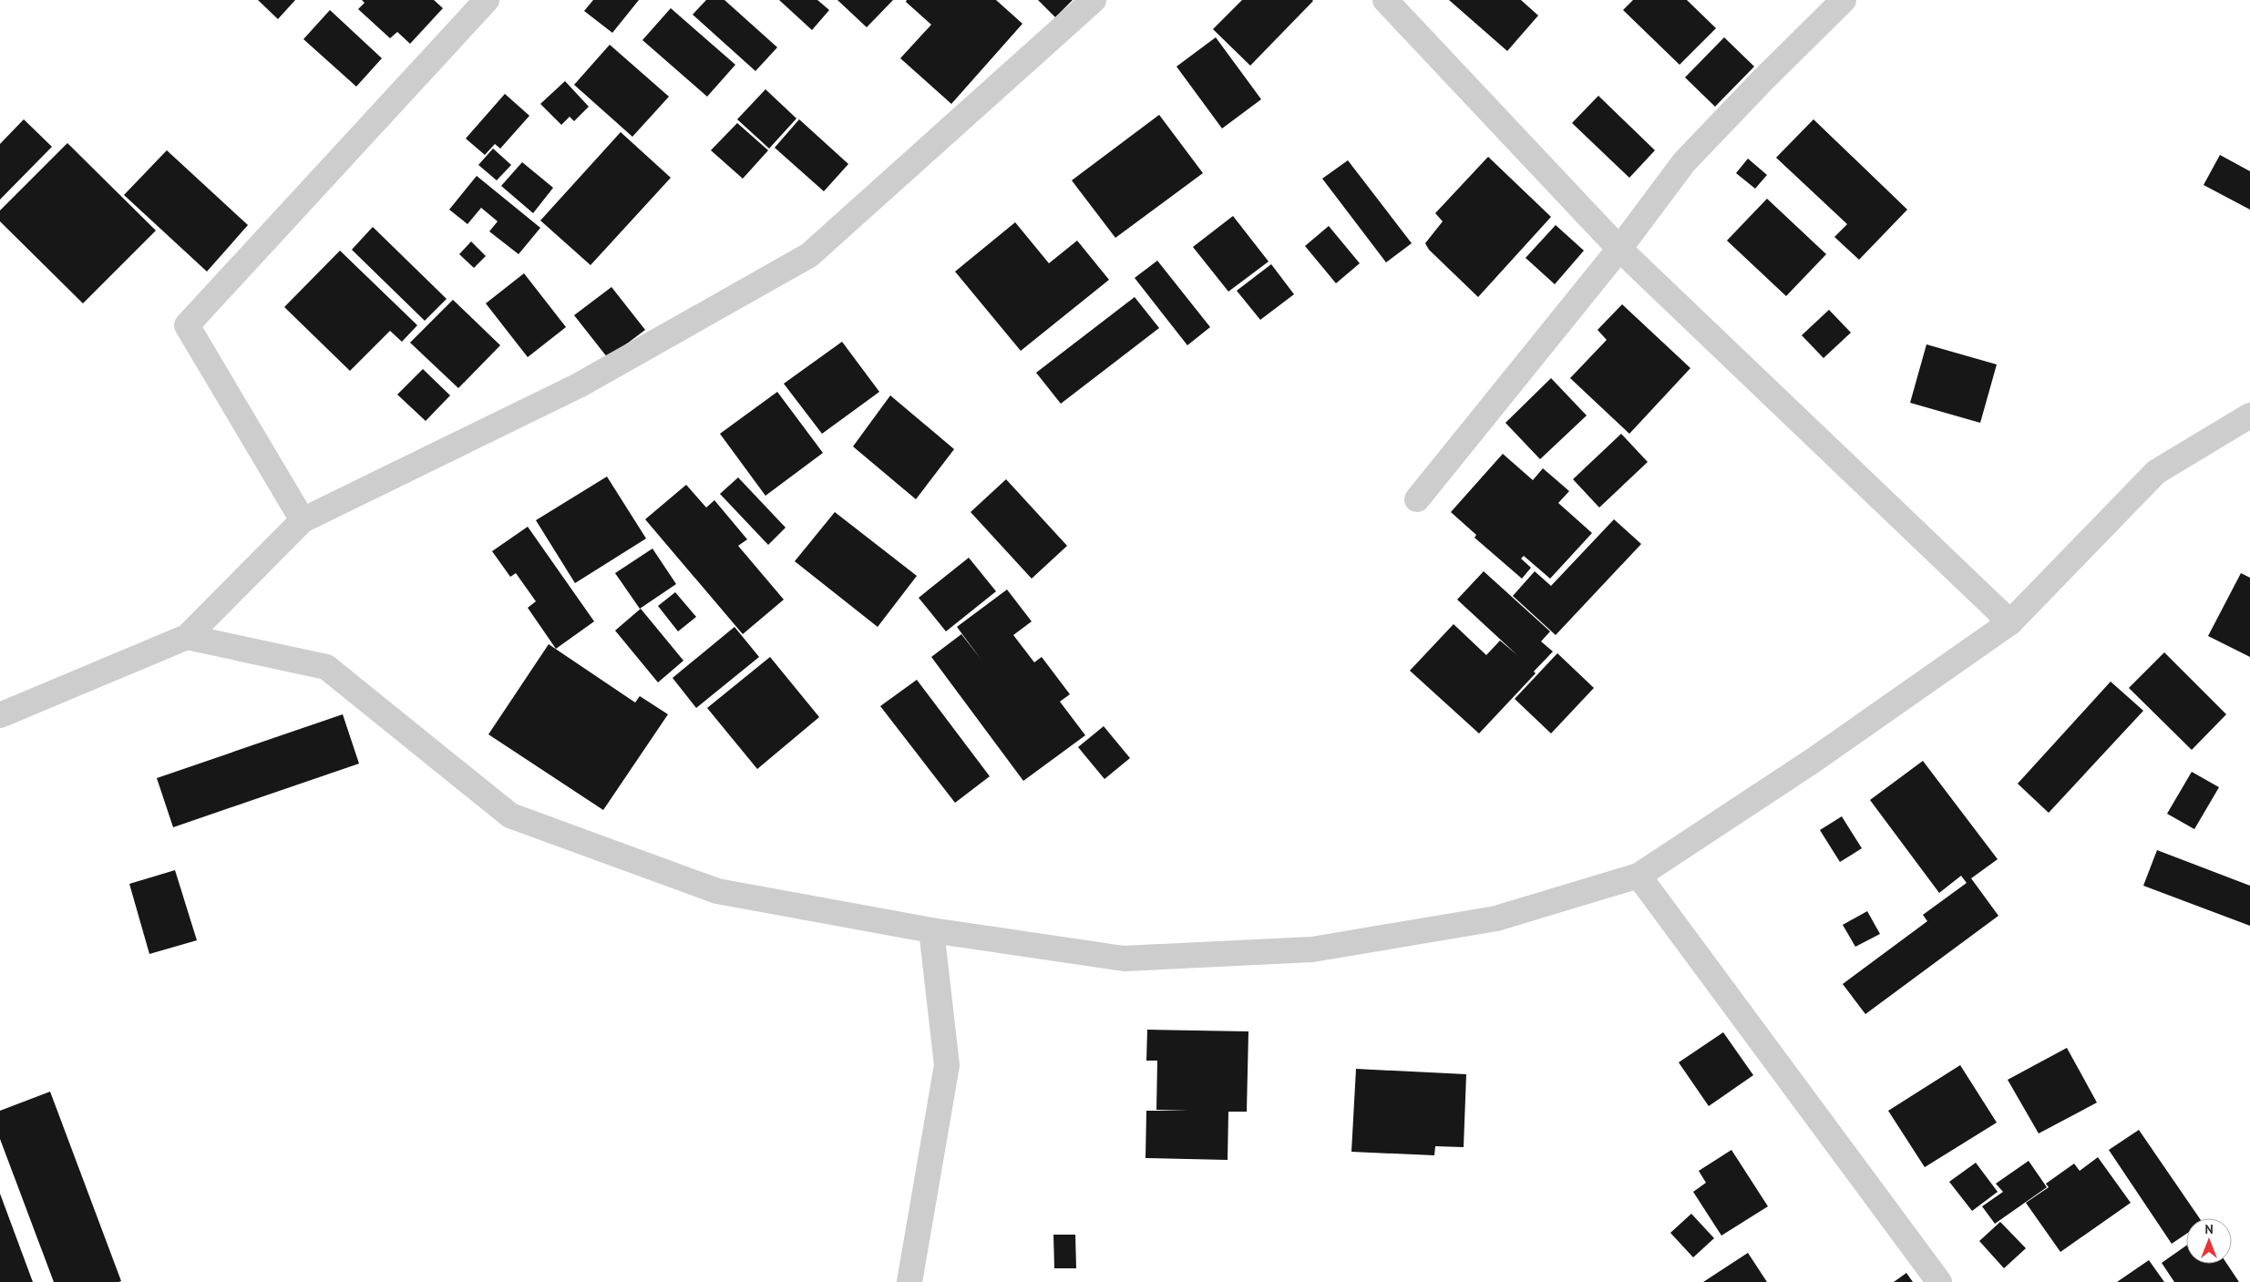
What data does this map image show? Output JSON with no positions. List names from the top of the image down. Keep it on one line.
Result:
{"north":"top"}
